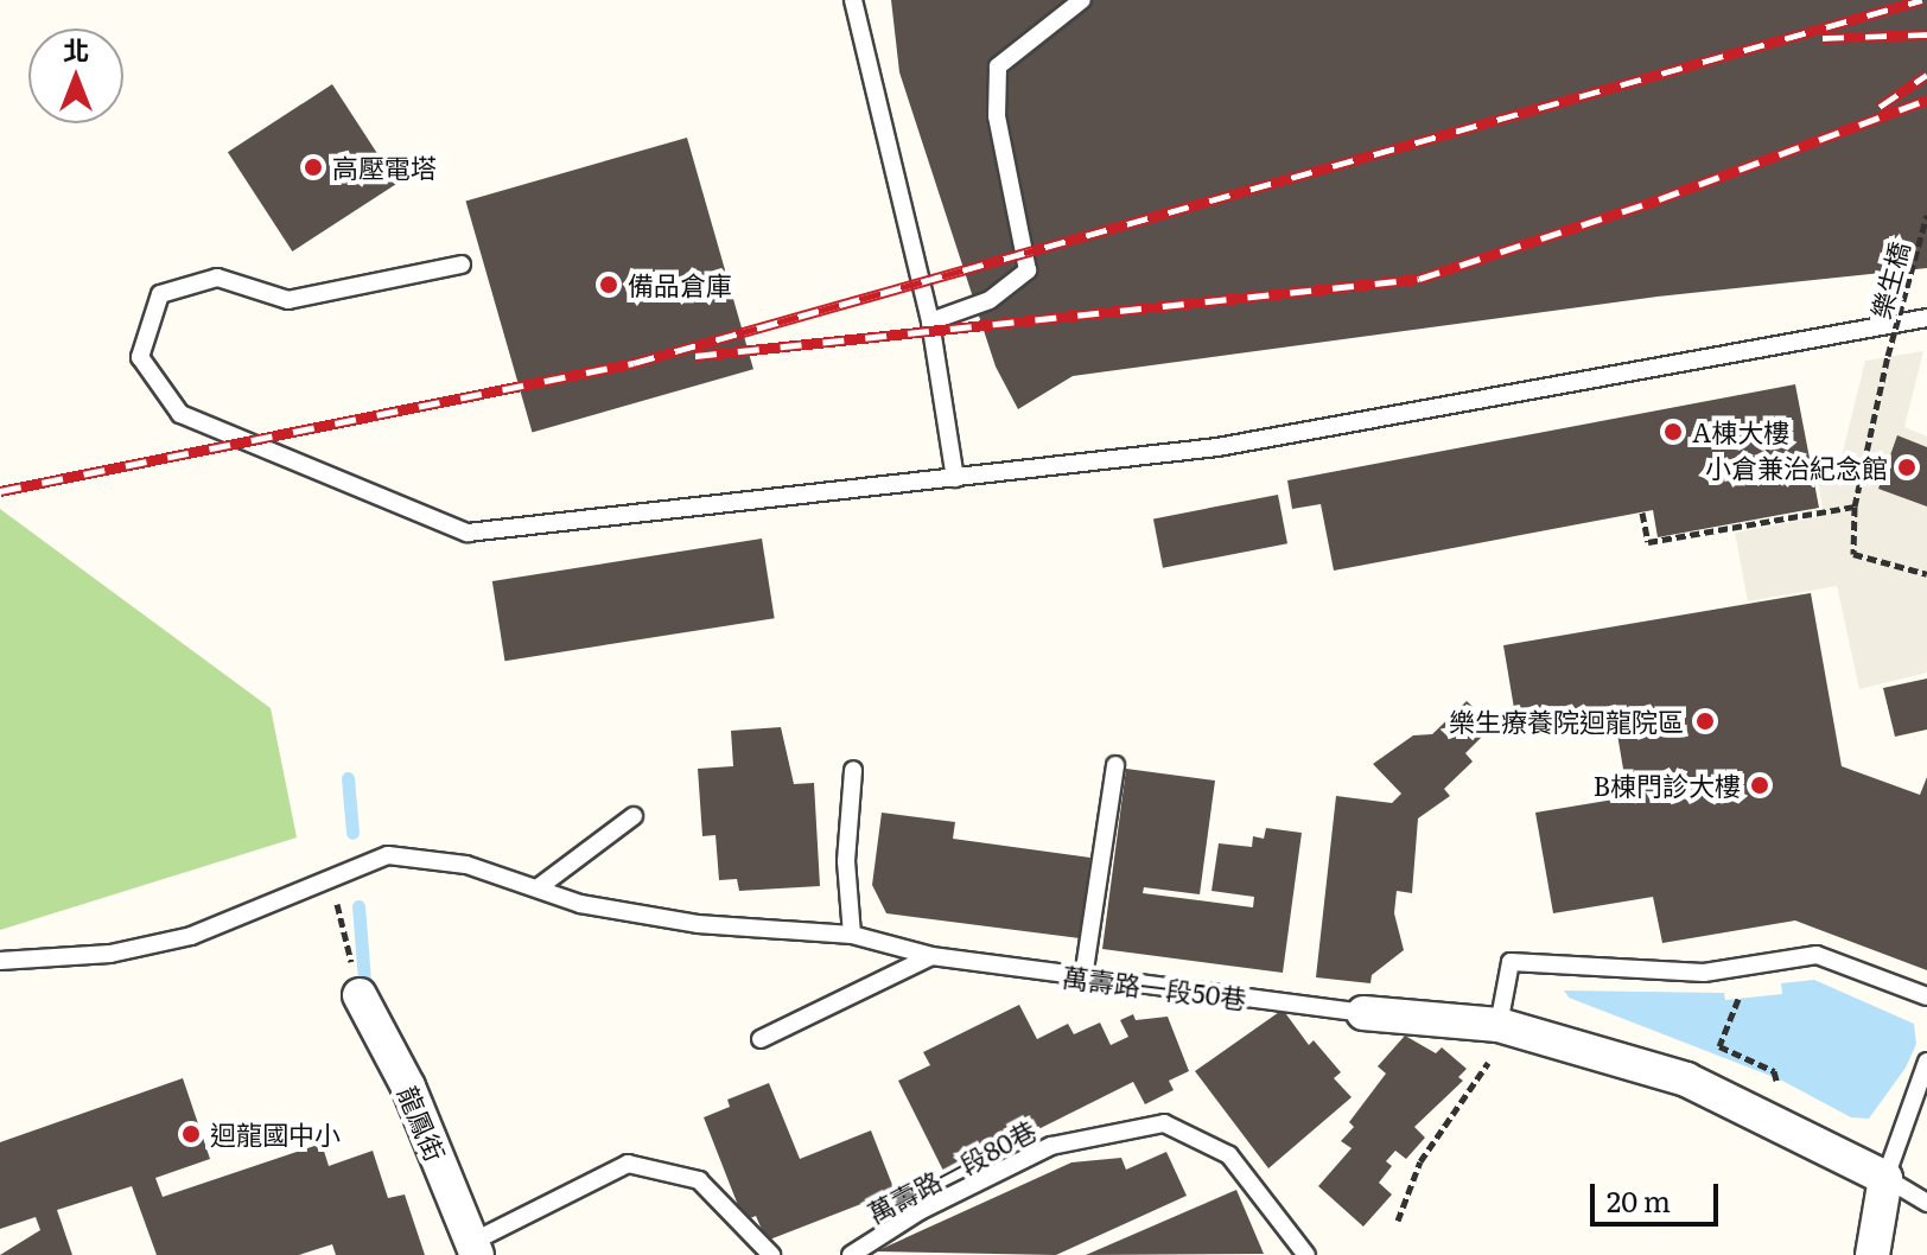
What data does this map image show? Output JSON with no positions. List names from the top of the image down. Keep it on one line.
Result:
{"streets":{"street":["萬壽路一段50巷","龍鳳街"],"lane":["萬壽路一段80巷"],"path":["樂生橋"]},"places":["高壓電塔","備品倉庫","A棟大樓","小倉兼治紀念館","樂生療養院迴龍院區","B棟門診大樓","迴龍國中小"],"scale_bar":"20 m","north":"top"}
